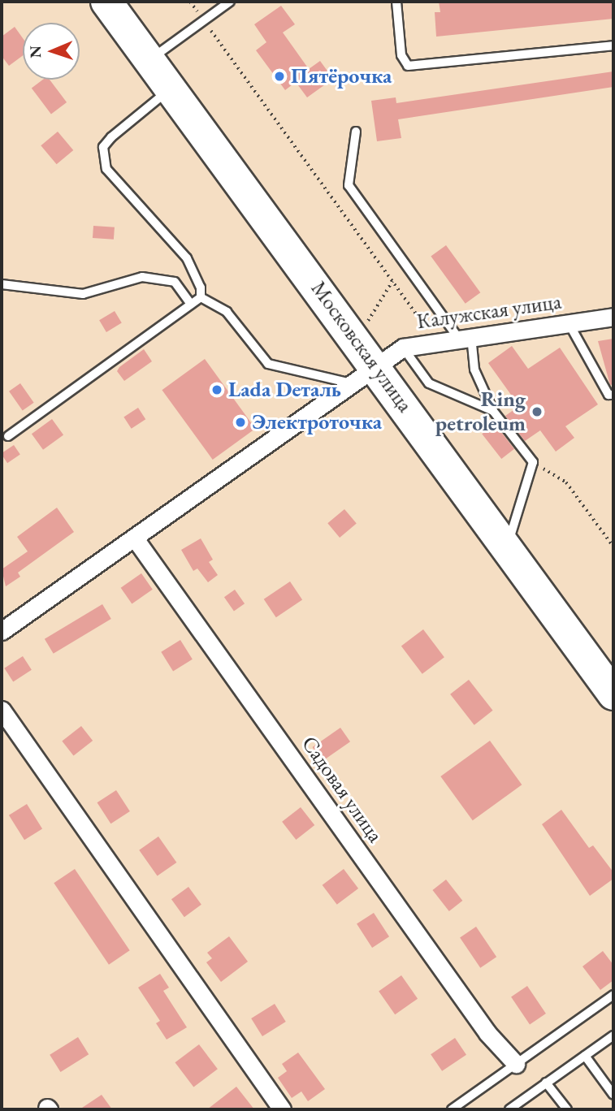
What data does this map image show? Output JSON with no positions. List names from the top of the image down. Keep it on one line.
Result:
{"streets":{"highway":["Московская улица"],"street":["Калужская улица","Садовая улица"]},"crossings":[["Калужская улица","Московская улица"],["Калужская улица","Садовая улица"]],"places":["Пятёрочка","Lada Dеталь","Ring petroleum","Электроточка"],"north":"left"}
